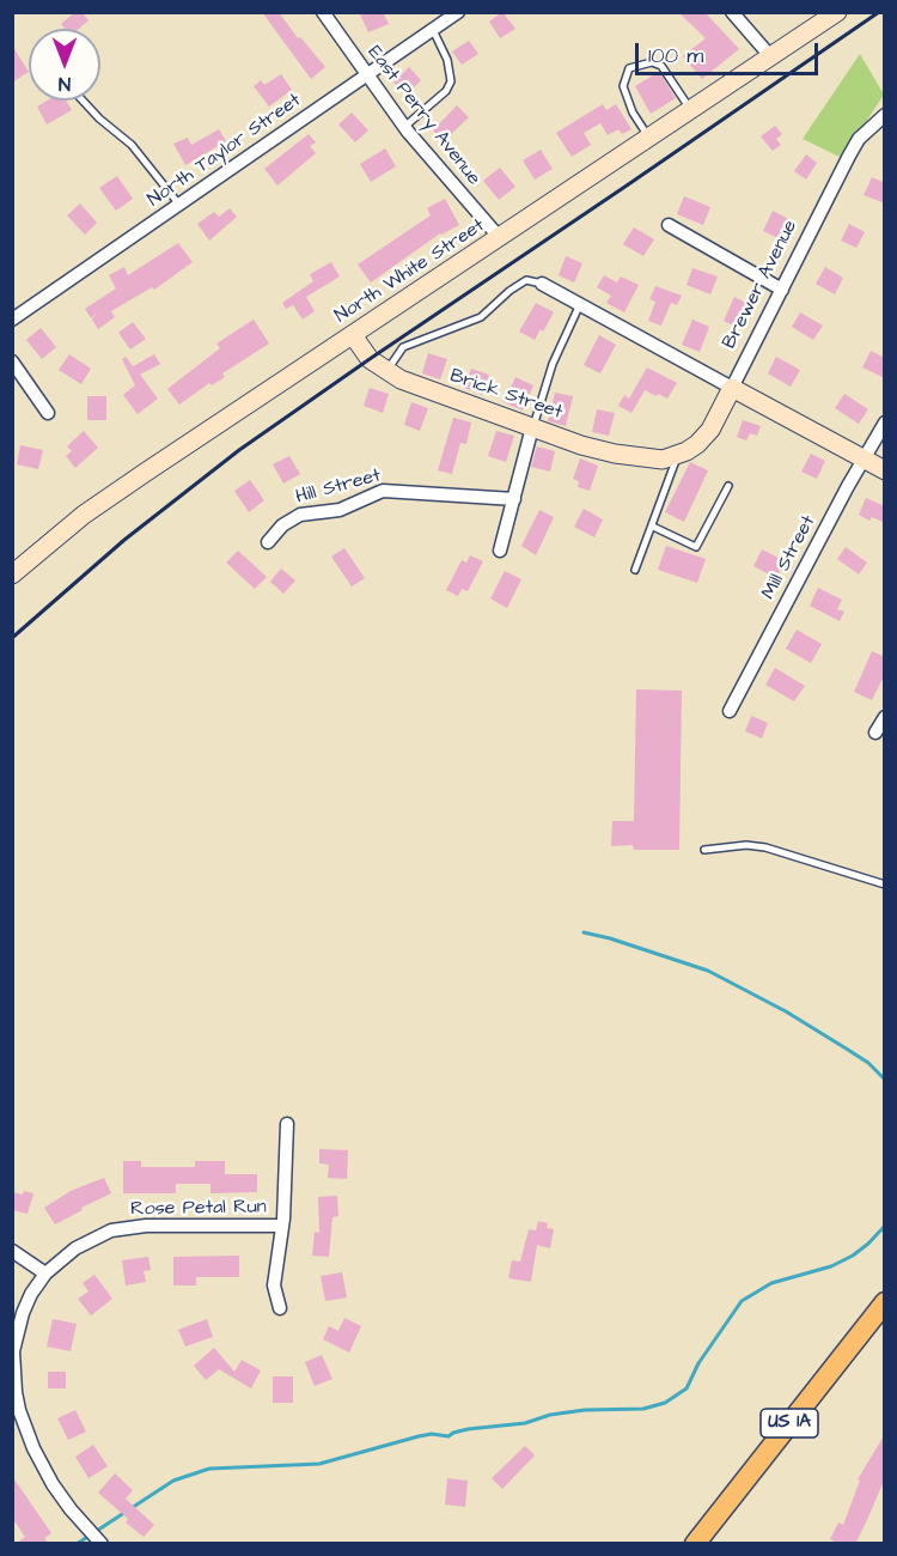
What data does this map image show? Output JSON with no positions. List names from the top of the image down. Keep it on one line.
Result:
{"streets":{"main road":["North White Street","Brewer Avenue","Brick Street","US 1A"],"street":["East Perry Avenue","North Taylor Street","Hill Street","Mill Street","Rose Petal Run"]},"crossings":[["East Perry Avenue","North Taylor Street"],["East Perry Avenue","North White Street"],["North White Street","Brick Street"],["Brewer Avenue","Brick Street"]],"scale_bar":"100 m","north":"bottom"}
